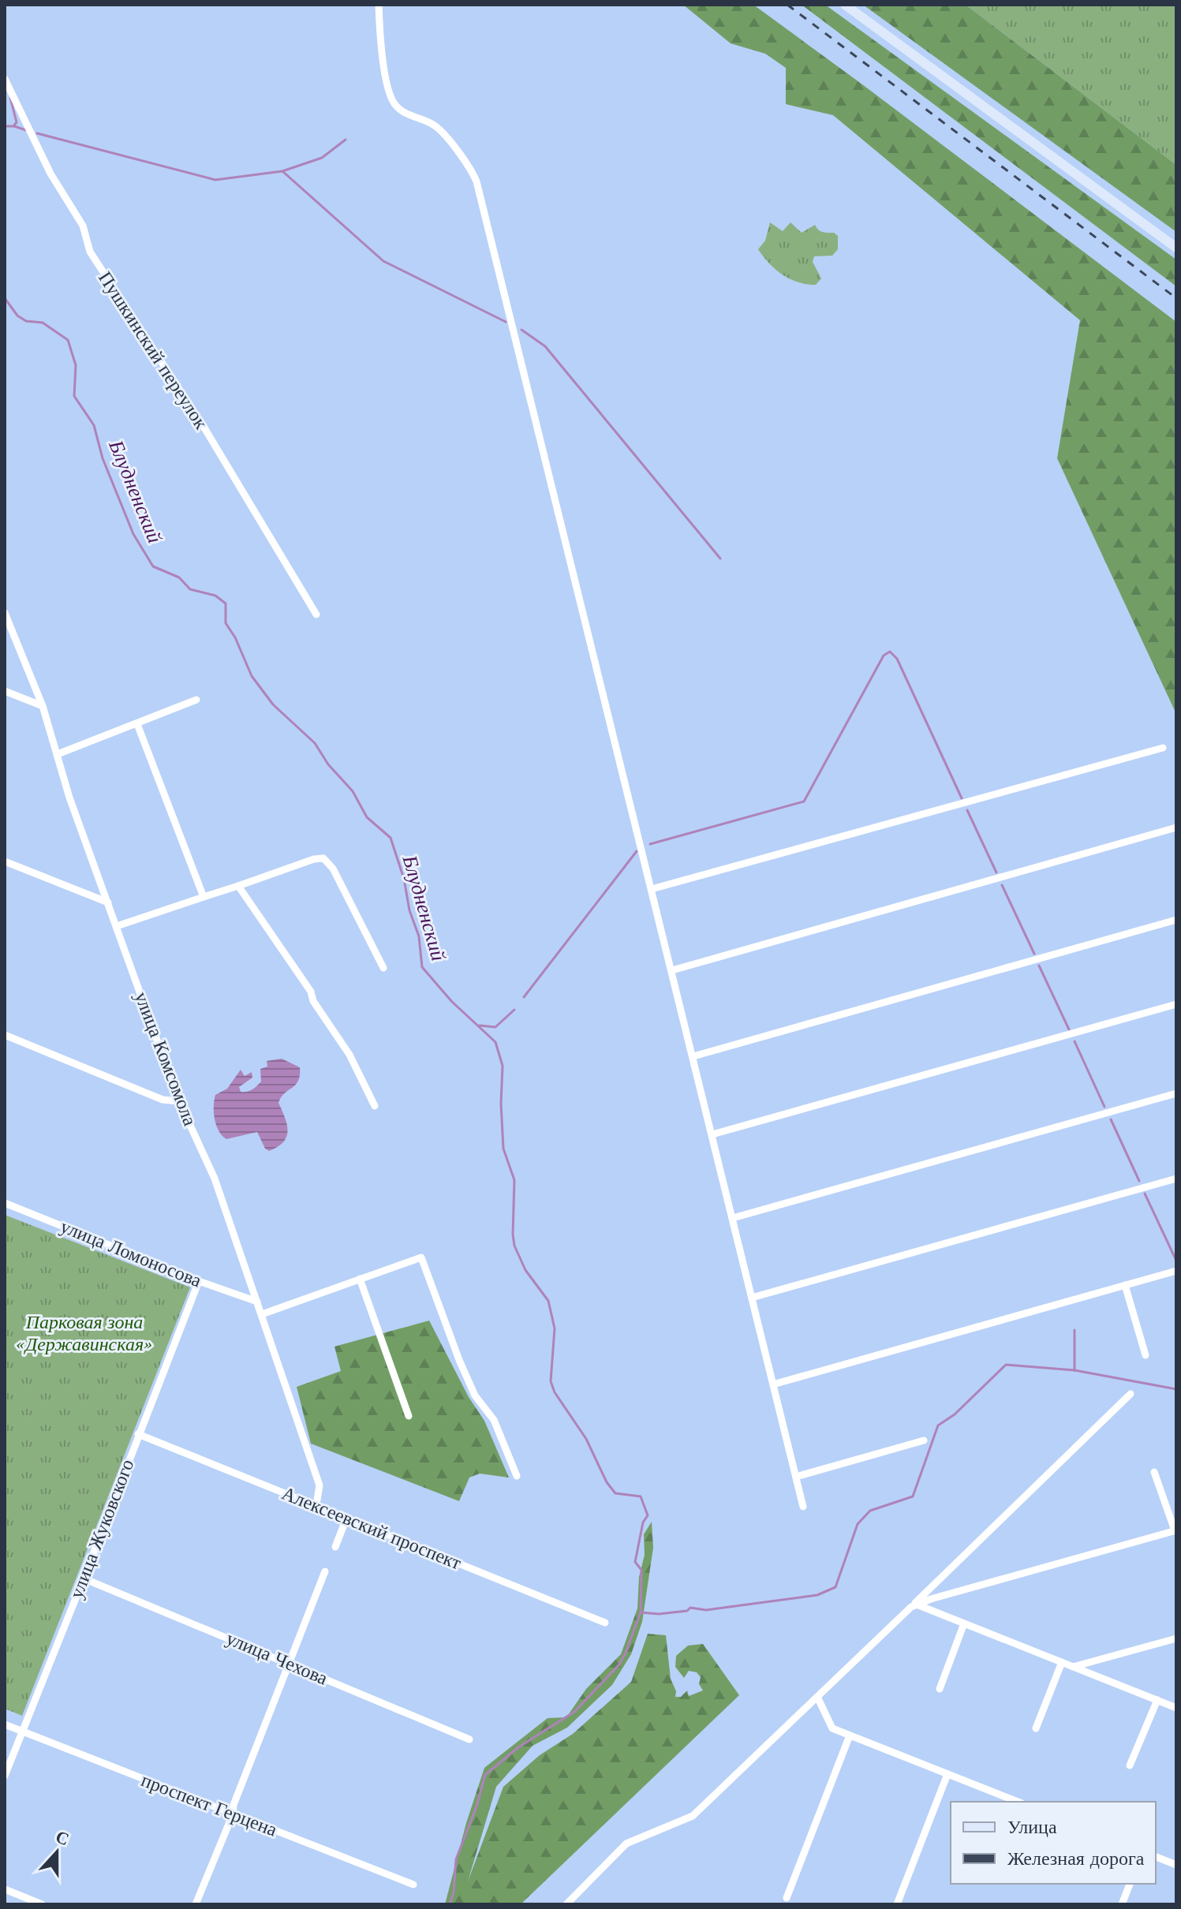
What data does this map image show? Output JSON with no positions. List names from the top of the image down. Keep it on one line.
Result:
{"streets":{"street":["Пушкинский переулок","улица Комсомола","улица Ломоносова","Алексеевский проспект","улица Жуковского","улица Чехова","проспект Герцена"]},"crossings":[["улица Комсомола","улица Ломоносова"],["улица Комсомола","Алексеевский проспект"],["улица Ломоносова","улица Жуковского"],["Алексеевский проспект","улица Жуковского"],["улица Жуковского","улица Чехова"],["улица Жуковского","проспект Герцена"]],"water":["Блудненский"],"parks":["Парковая зона «Державинская»"],"legend":["Улица","Железная дорога"],"north":"top"}
